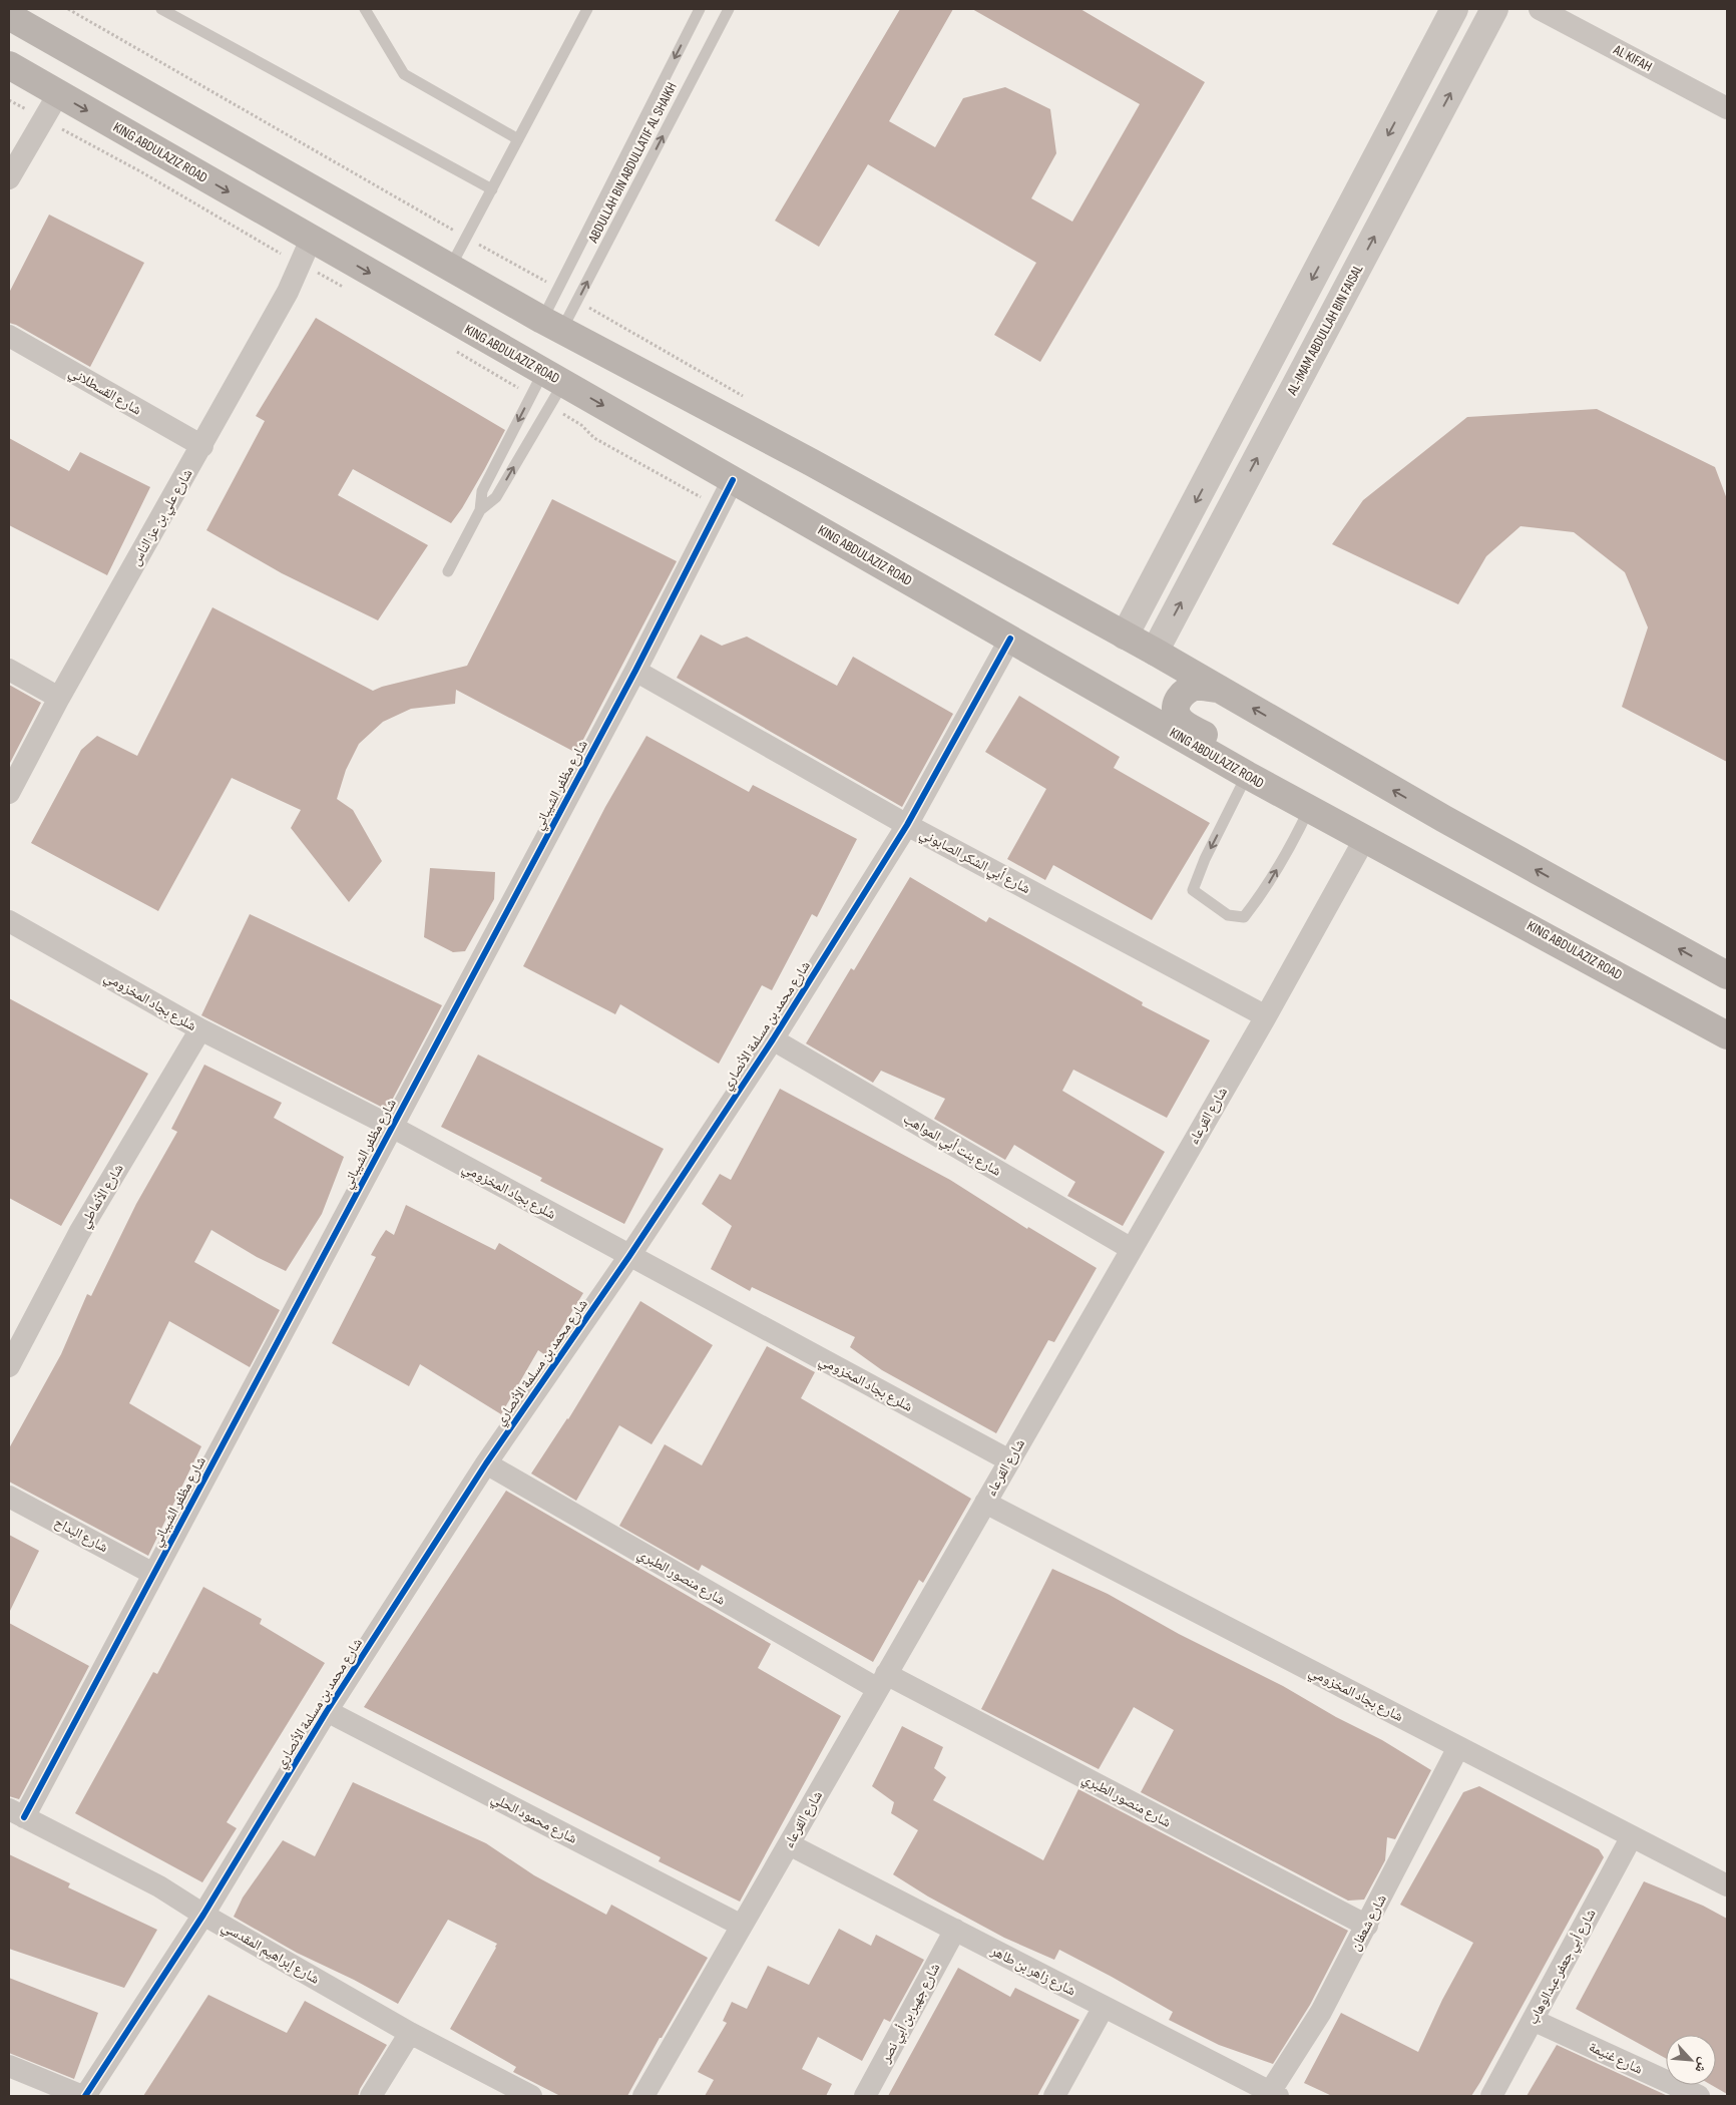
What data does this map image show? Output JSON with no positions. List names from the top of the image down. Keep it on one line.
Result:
{"streets":{"main road":["KING ABDULAZIZ ROAD"],"street":["AL KIFAH","AL-IMAM ABDULLAH BIN FAISAL","شارع القسطلاني","شارع علي بن عز الناس","شارع مظفر الشيباني","شارع أبي الشكر الصابوني","شلرع بجاد المخزومي","شارع محمد بن مسلمة الأنصاري","شارع القرعاء","شارع بنت أبي المواهب","شارع الأنماطي","شارع البداح","شارع منصور الطبري","شارع بجاد المخزومي","شارع محمود الحلي","شارع شعفان","شارع إبراهيم المقدسي","شارع أبي جعفر عبدالوهاب","شارع زاهر بن طاهر","شارع جهير بن أبي نصر","شارع غنيمة"],"lane":["ABDULLAH BIN ABDULLATIF AL SHAIKH"]},"crossings":[["KING ABDULAZIZ ROAD","شارع علي بن عز الناس"],["KING ABDULAZIZ ROAD","شارع مظفر الشيباني"],["KING ABDULAZIZ ROAD","شارع محمد بن مسلمة الأنصاري"],["KING ABDULAZIZ ROAD","شارع القرعاء"],["شارع القسطلاني","شارع علي بن عز الناس"],["شارع مظفر الشيباني","شارع أبي الشكر الصابوني"],["شارع مظفر الشيباني","شلرع بجاد المخزومي"],["شارع مظفر الشيباني","شارع البداح"],["شارع مظفر الشيباني","شارع إبراهيم المقدسي"],["شارع أبي الشكر الصابوني","شارع محمد بن مسلمة الأنصاري"],["شارع أبي الشكر الصابوني","شارع القرعاء"],["شلرع بجاد المخزومي","شارع محمد بن مسلمة الأنصاري"],["شلرع بجاد المخزومي","شارع القرعاء"],["شلرع بجاد المخزومي","شارع الأنماطي"],["شارع محمد بن مسلمة الأنصاري","شارع بنت أبي المواهب"],["شارع محمد بن مسلمة الأنصاري","شارع منصور الطبري"],["شارع محمد بن مسلمة الأنصاري","شارع محمود الحلي"],["شارع محمد بن مسلمة الأنصاري","شارع إبراهيم المقدسي"],["شارع القرعاء","شارع بنت أبي المواهب"],["شارع القرعاء","شارع منصور الطبري"],["شارع القرعاء","شارع بجاد المخزومي"],["شارع القرعاء","شارع محمود الحلي"],["شارع القرعاء","شارع زاهر بن طاهر"],["شارع منصور الطبري","شارع شعفان"],["شارع بجاد المخزومي","شارع شعفان"],["شارع بجاد المخزومي","شارع أبي جعفر عبدالوهاب"],["شارع شعفان","شارع زاهر بن طاهر"],["شارع أبي جعفر عبدالوهاب","شارع غنيمة"],["شارع زاهر بن طاهر","شارع جهير بن أبي نصر"]],"north":"bottom right"}
